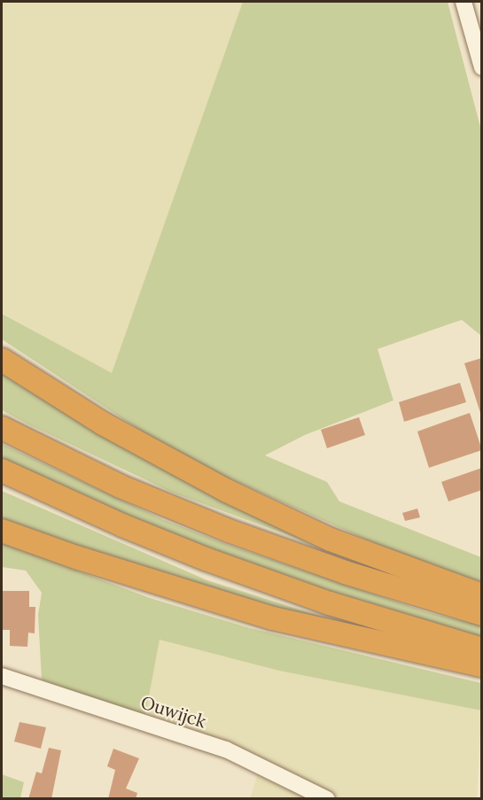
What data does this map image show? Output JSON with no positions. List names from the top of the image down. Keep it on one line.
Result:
{"streets":{"street":["Ouwijck"]}}
